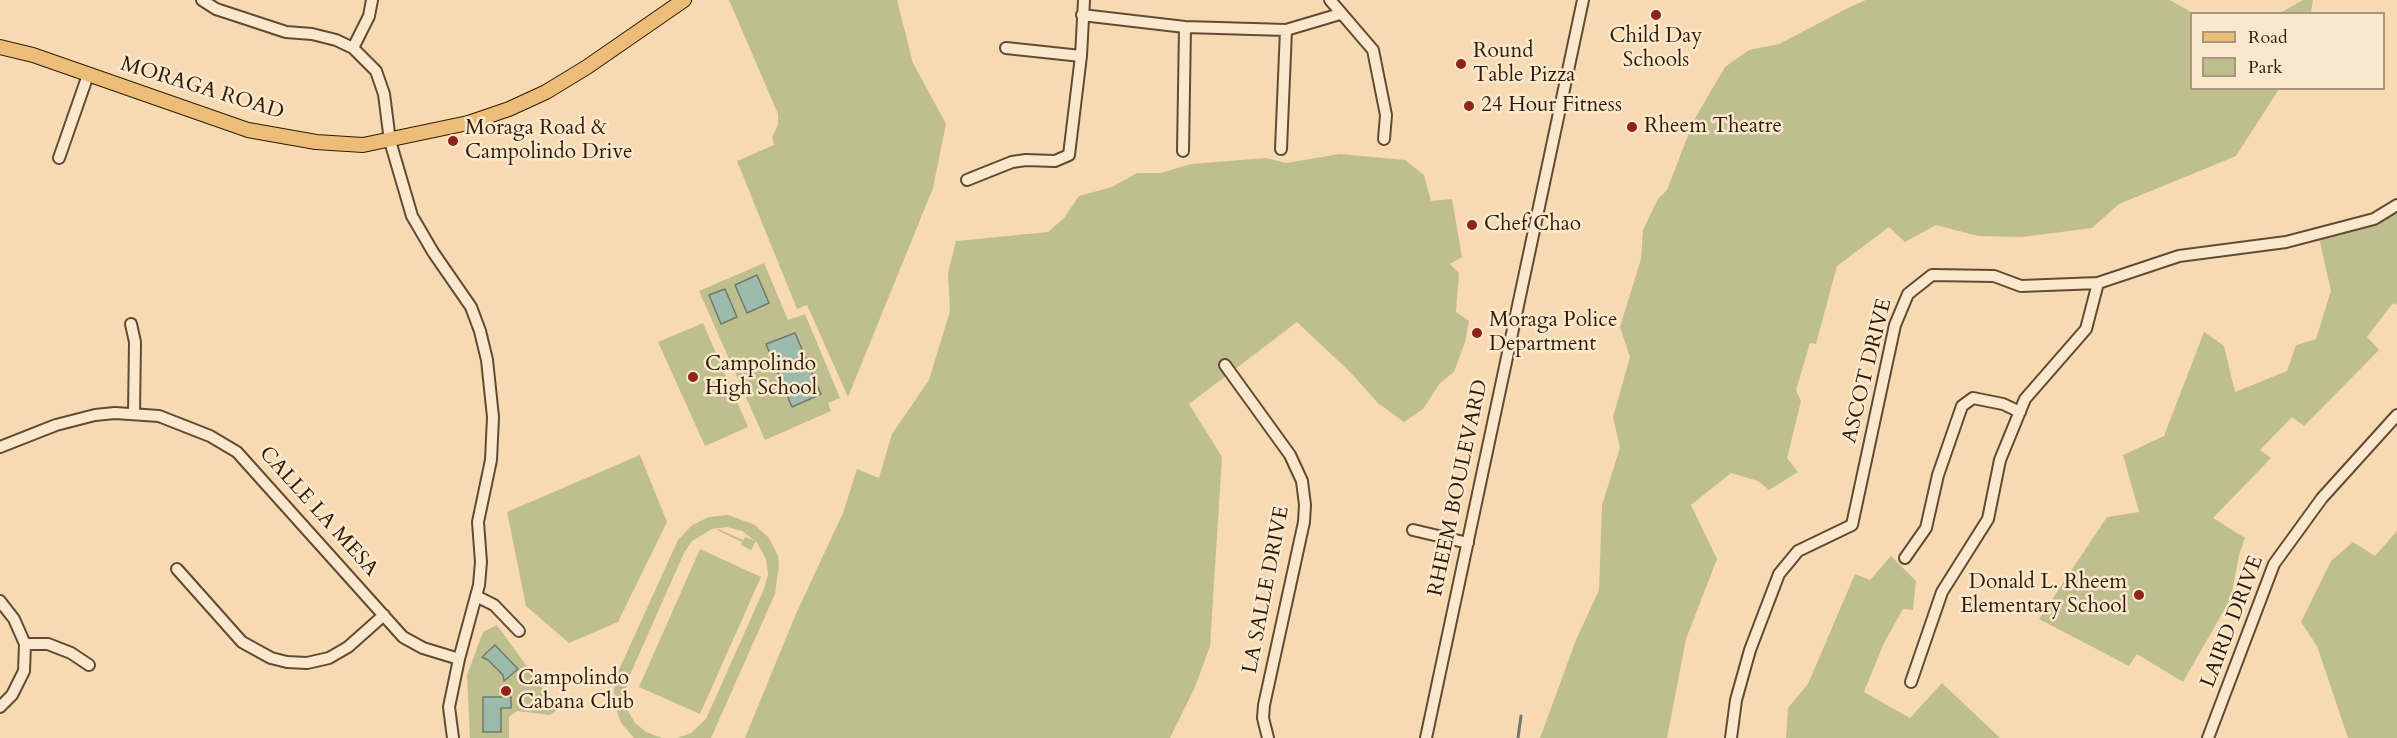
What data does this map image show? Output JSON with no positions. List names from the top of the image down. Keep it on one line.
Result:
{"streets":{"main road":["MORAGA ROAD"],"street":["ASCOT DRIVE","RHEEM BOULEVARD","CALLE LA MESA","LA SALLE DRIVE","LAIRD DRIVE"]},"places":["Child Day Schools","Round Table Pizza","24 Hour Fitness","Rheem Theatre","Moraga Road & Campolindo Drive","Chef Chao","Moraga Police Department","Campolindo High School","Donald L. Rheem Elementary School","Campolindo Cabana Club"],"legend":["Road","Park"]}
